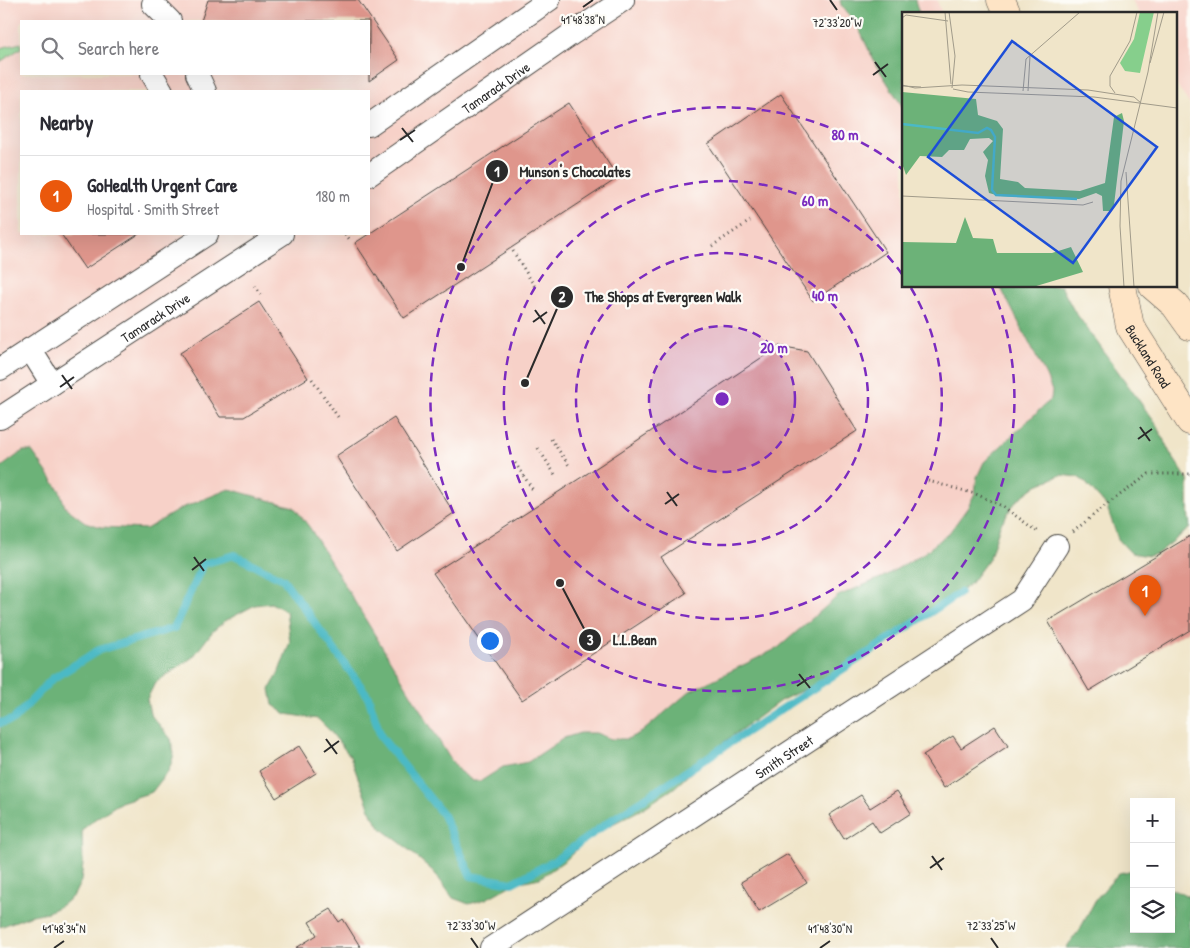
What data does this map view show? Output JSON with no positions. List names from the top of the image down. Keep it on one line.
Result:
{"streets":{"main road":["Buckland Road"],"street":["Tamarack Drive","Smith Street"]},"places":["Munson's Chocolates","The Shops at Evergreen Walk","L.L.Bean"],"page":{"search":"Search here","heading":"Nearby","list":[{"mark":"1","name":"GoHealth Urgent Care","note":"Hospital · Smith Street","value":"180 m"}],"pins":"1","map_buttons":["+","−"]},"coordinates":["41°48'38\"N","72°33'20\"W","72°33'30\"W","72°33'25\"W","41°48'34\"N","41°48'30\"N"],"rings":["80 m","60 m","40 m","20 m"]}
